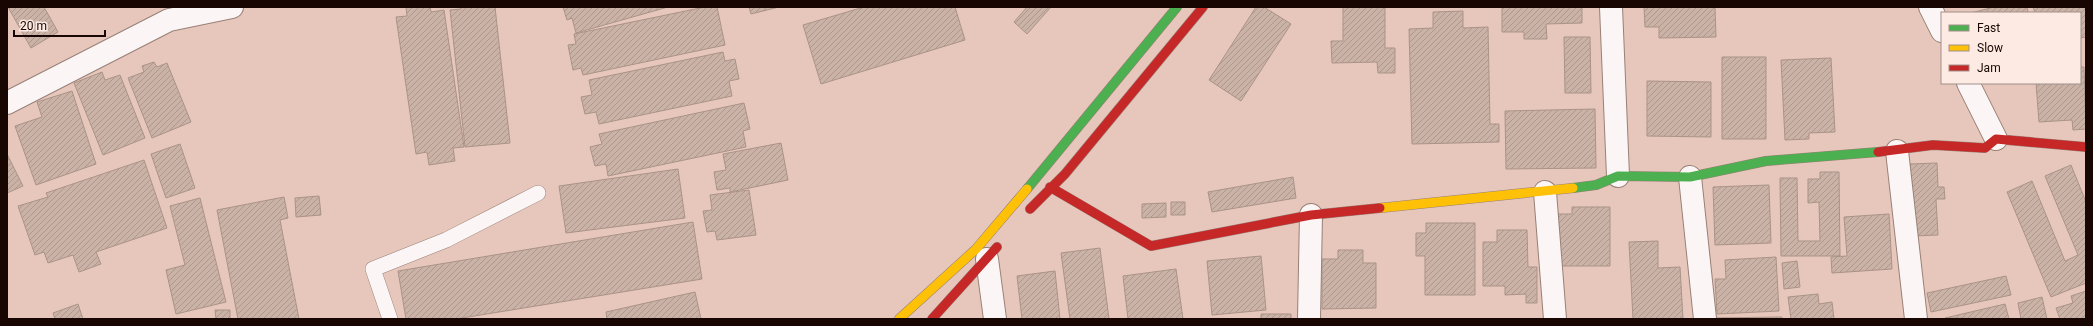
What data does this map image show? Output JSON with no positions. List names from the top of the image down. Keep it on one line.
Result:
{"legend":["Fast","Slow","Jam"],"scale_bar":"20 m"}
